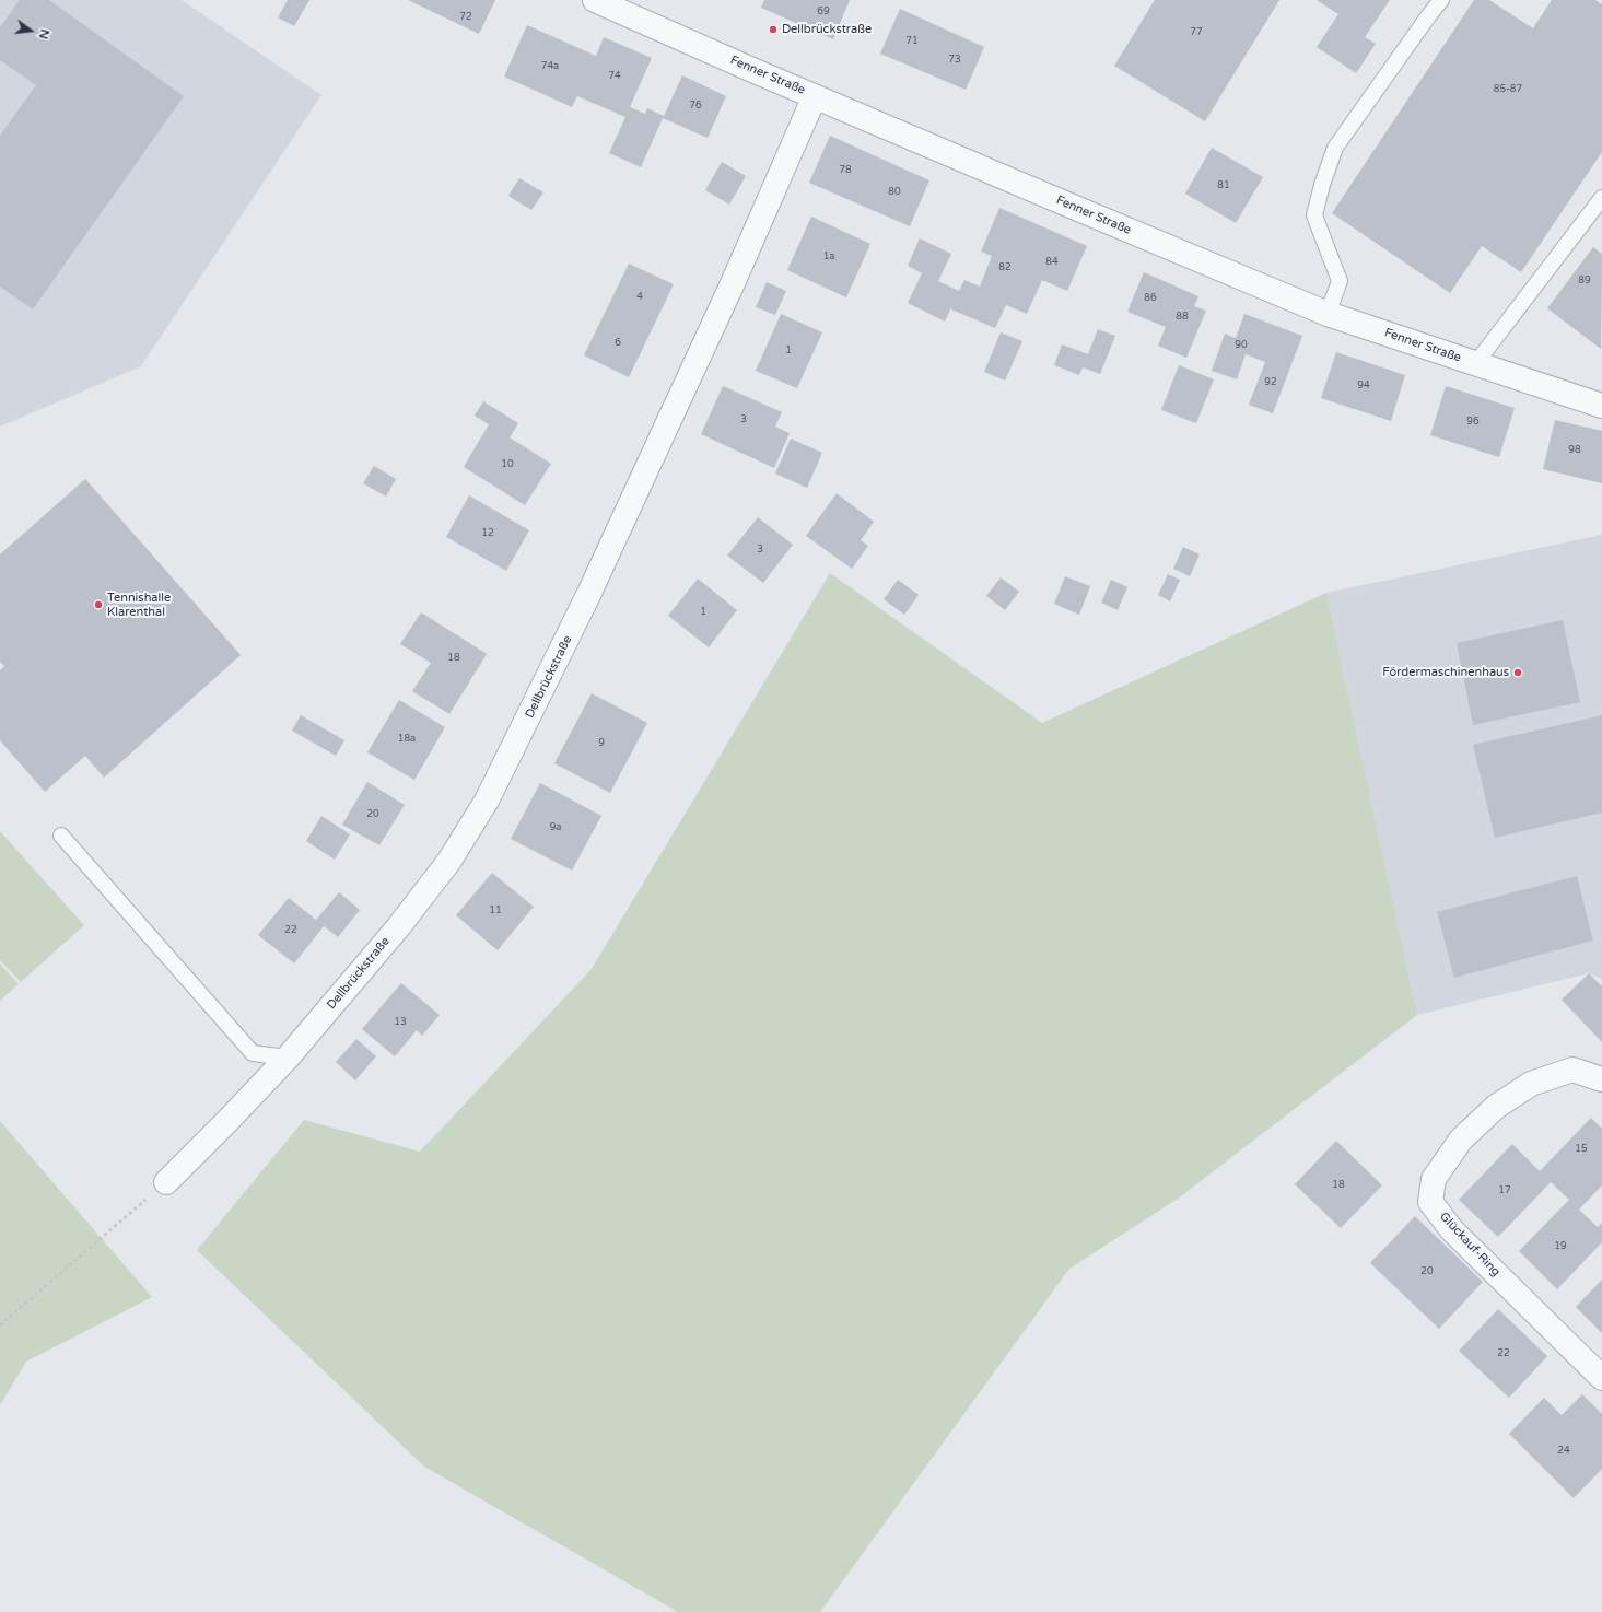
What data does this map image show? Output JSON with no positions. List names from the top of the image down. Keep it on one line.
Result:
{"streets":{"street":["Fenner Straße","Dellbrückstraße","Glückauf-Ring"]},"crossings":[["Fenner Straße","Dellbrückstraße"]],"places":["Dellbrückstraße","Tennishalle Klarenthal","Fördermaschinenhaus"],"house_numbers":["69","72","77","71","73","74a","74","85-87","76","78","81","80","1a","84","82","89","4","86","88","6","90","1","92","94","3","96","98","10","12","3","1","18","18a","9","20","9a","11","22","13","15","18","17","19","20","22","24"],"north":"right"}
